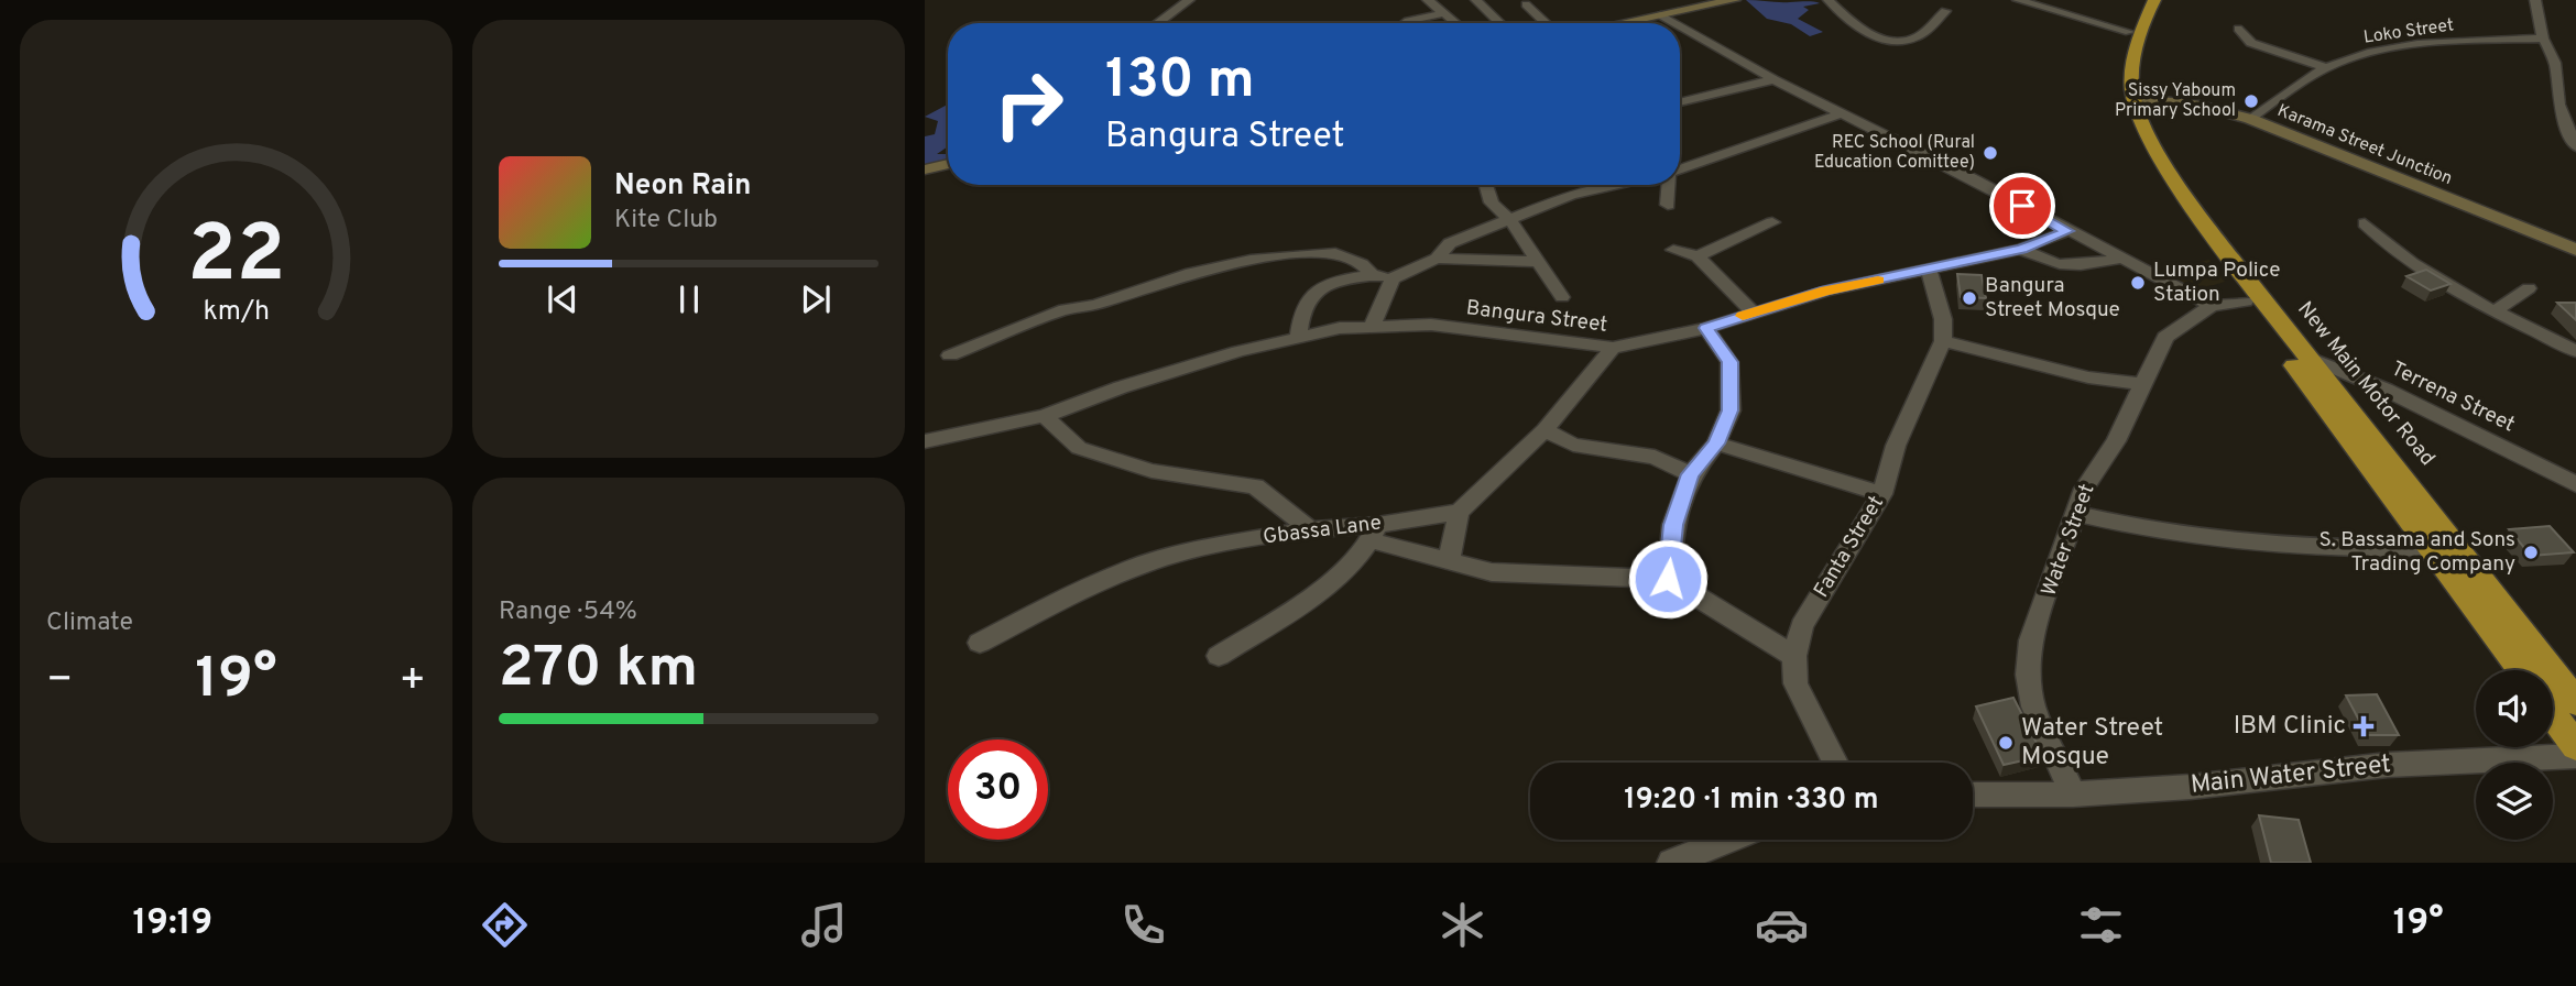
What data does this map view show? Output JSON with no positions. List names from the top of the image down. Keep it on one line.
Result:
{"streets":{"highway":["New Main Motor Road"],"street":["Loko Street","Karama Street Junction","Bangura Street","Terrena Street","Gbassa Lane","Water Street","Fanta Street","Main Water Street"]},"crossings":[["Loko Street","Karama Street Junction"],["Karama Street Junction","New Main Motor Road"],["New Main Motor Road","Terrena Street"],["New Main Motor Road","Water Street"],["Water Street","Main Water Street"]],"places":{"other":["Sissy Yaboum Primary School","REC School (Rural Education Comittee)","Lumpa Police Station","Bangura Street Mosque","S. Bassama and Sons Trading Company","Water Street Mosque"],"health":["IBM Clinic"]},"page":{"turn":["130 m","Bangura Street"],"song":["Neon Rain","Kite Club"],"tile":["Climate",["Range · 54%","270 km"]],"heat":["−","19°","+"],"limit":"30","trip":"19:20 · 1 min · 330 m","tabs":["19:19","19°"],"gauge":["22","km/h"]}}
